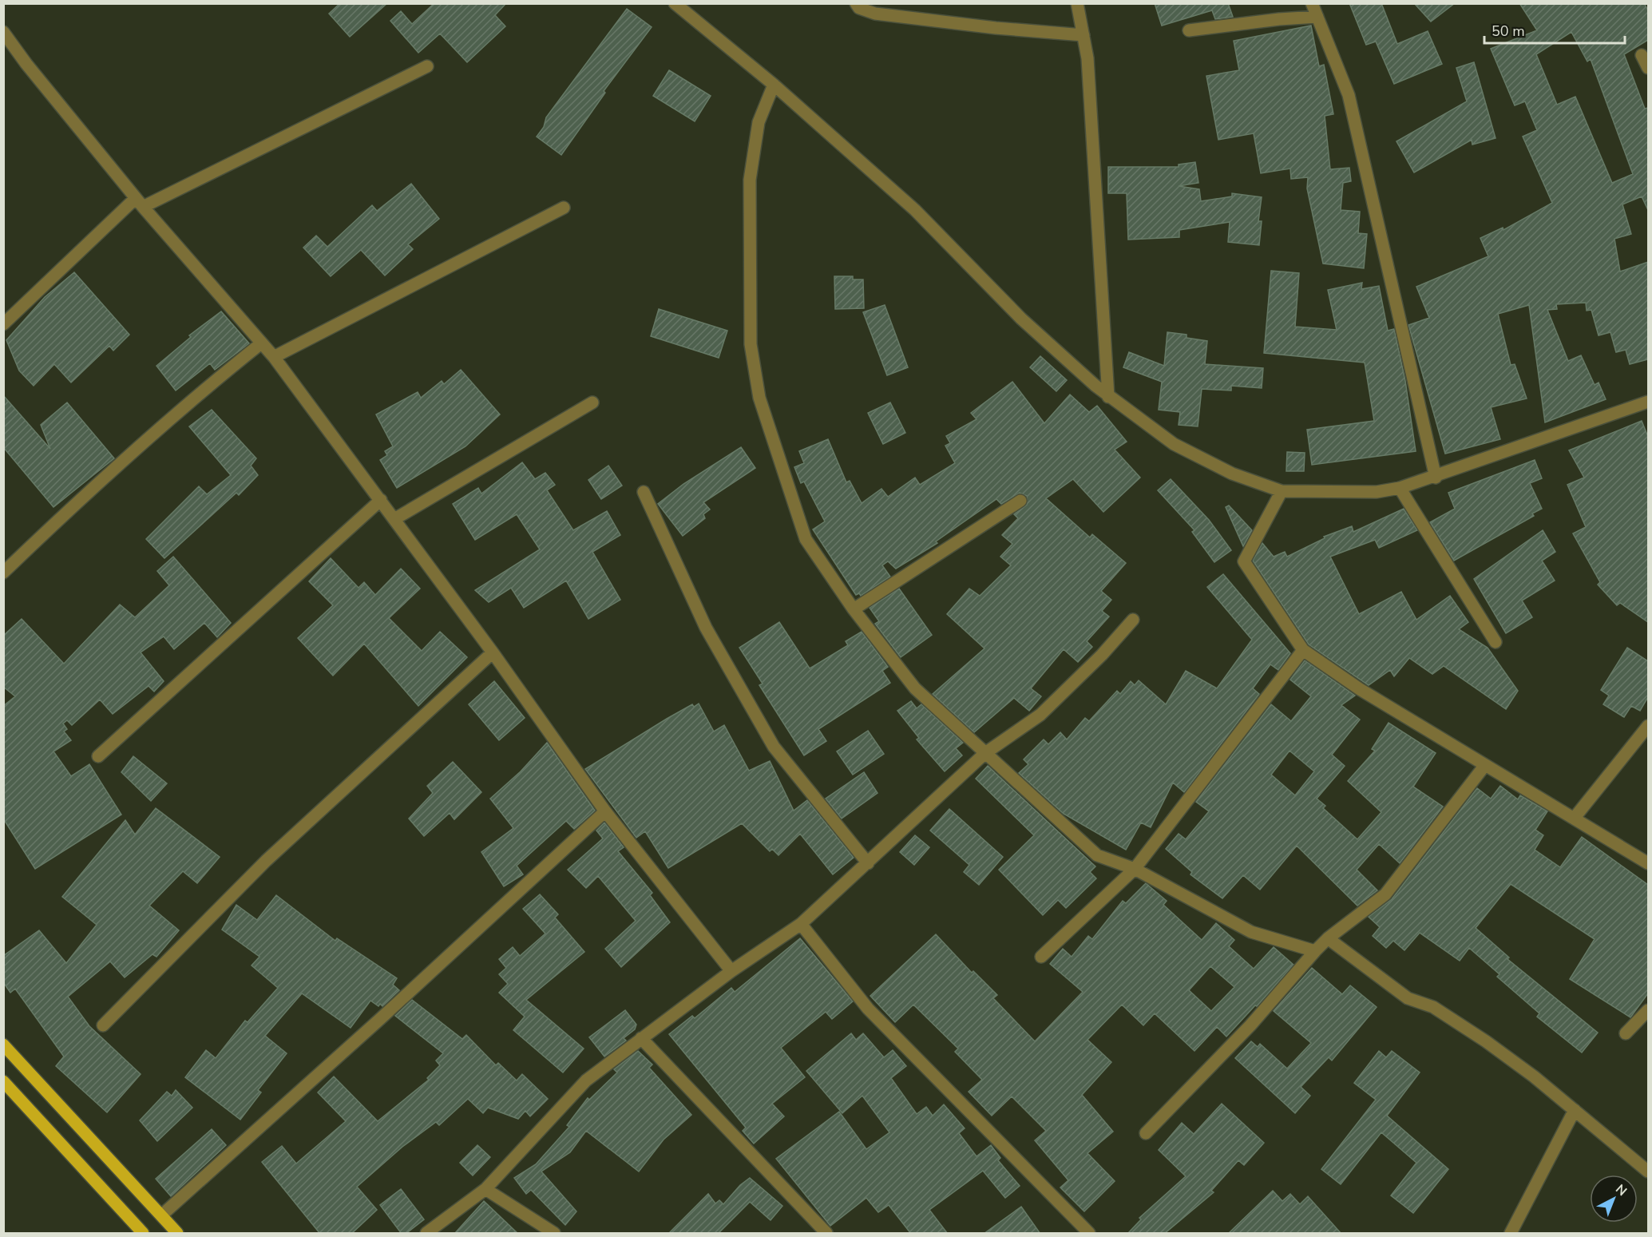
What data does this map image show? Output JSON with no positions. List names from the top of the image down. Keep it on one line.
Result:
{"scale_bar":"50 m","north":"top right"}
